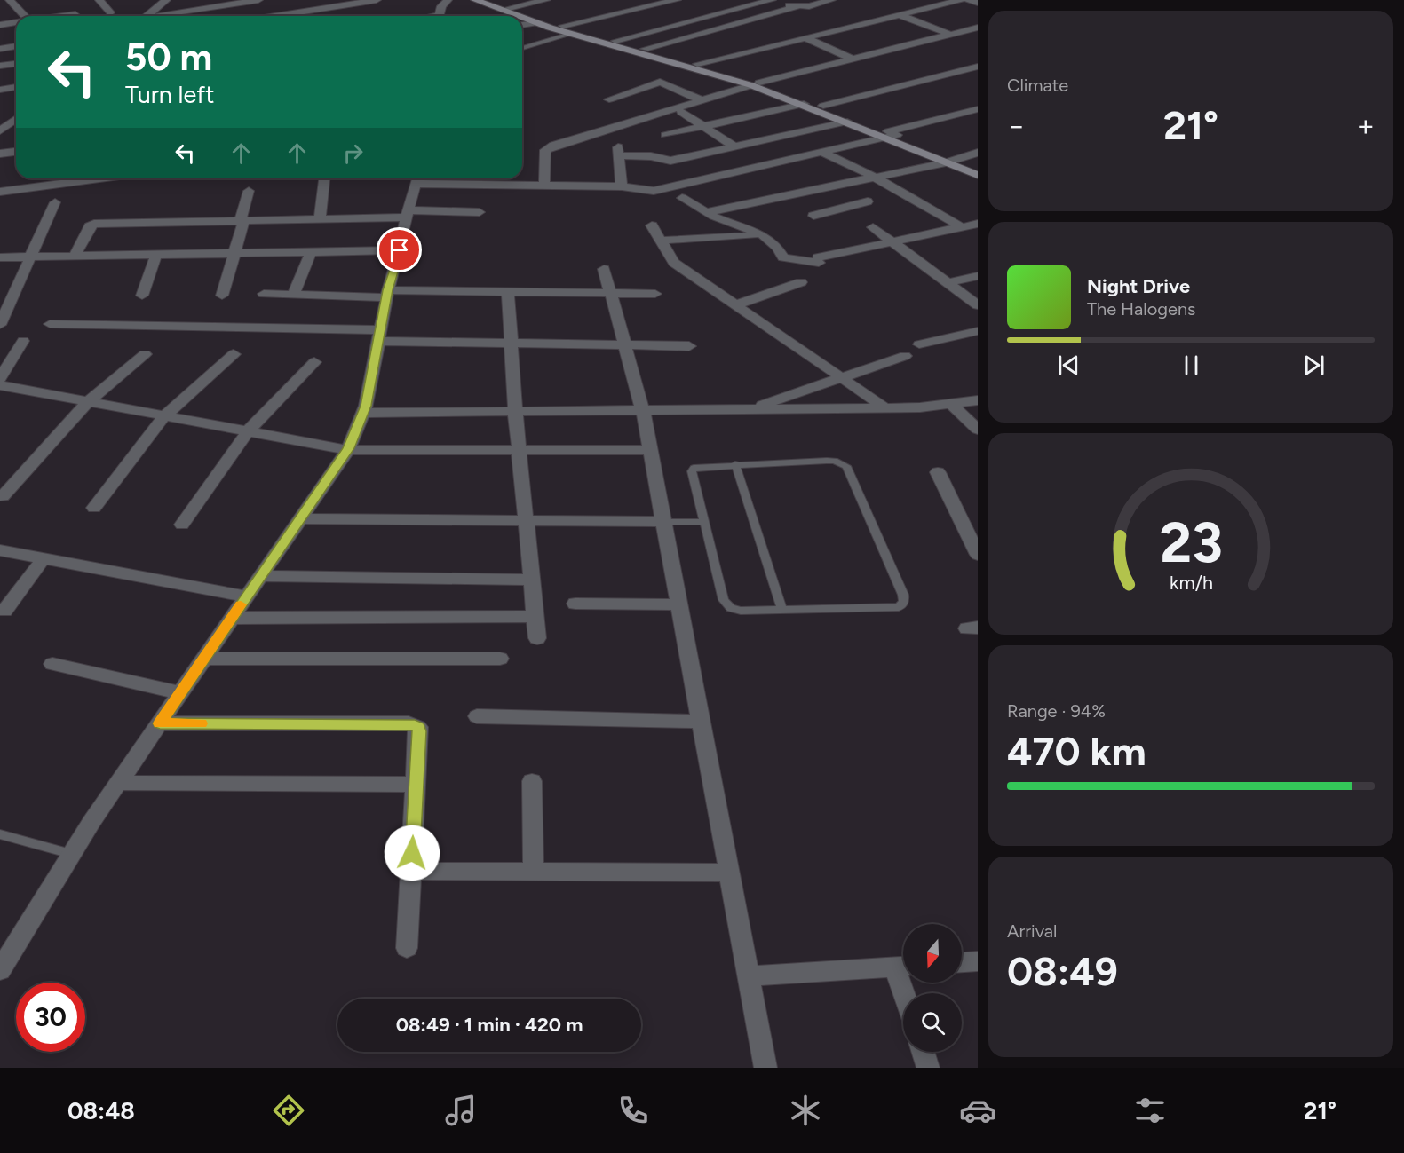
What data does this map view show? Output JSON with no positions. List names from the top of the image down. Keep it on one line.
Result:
{"north":"bottom","page":{"tile":["Climate",["Range · 94%","470 km"],["Arrival","08:49"]],"turn":["50 m","Turn left"],"heat":["−","21°","+"],"song":["Night Drive","The Halogens"],"limit":"30","trip":"08:49 · 1 min · 420 m","tabs":["08:48","21°"],"gauge":["23","km/h"]}}
